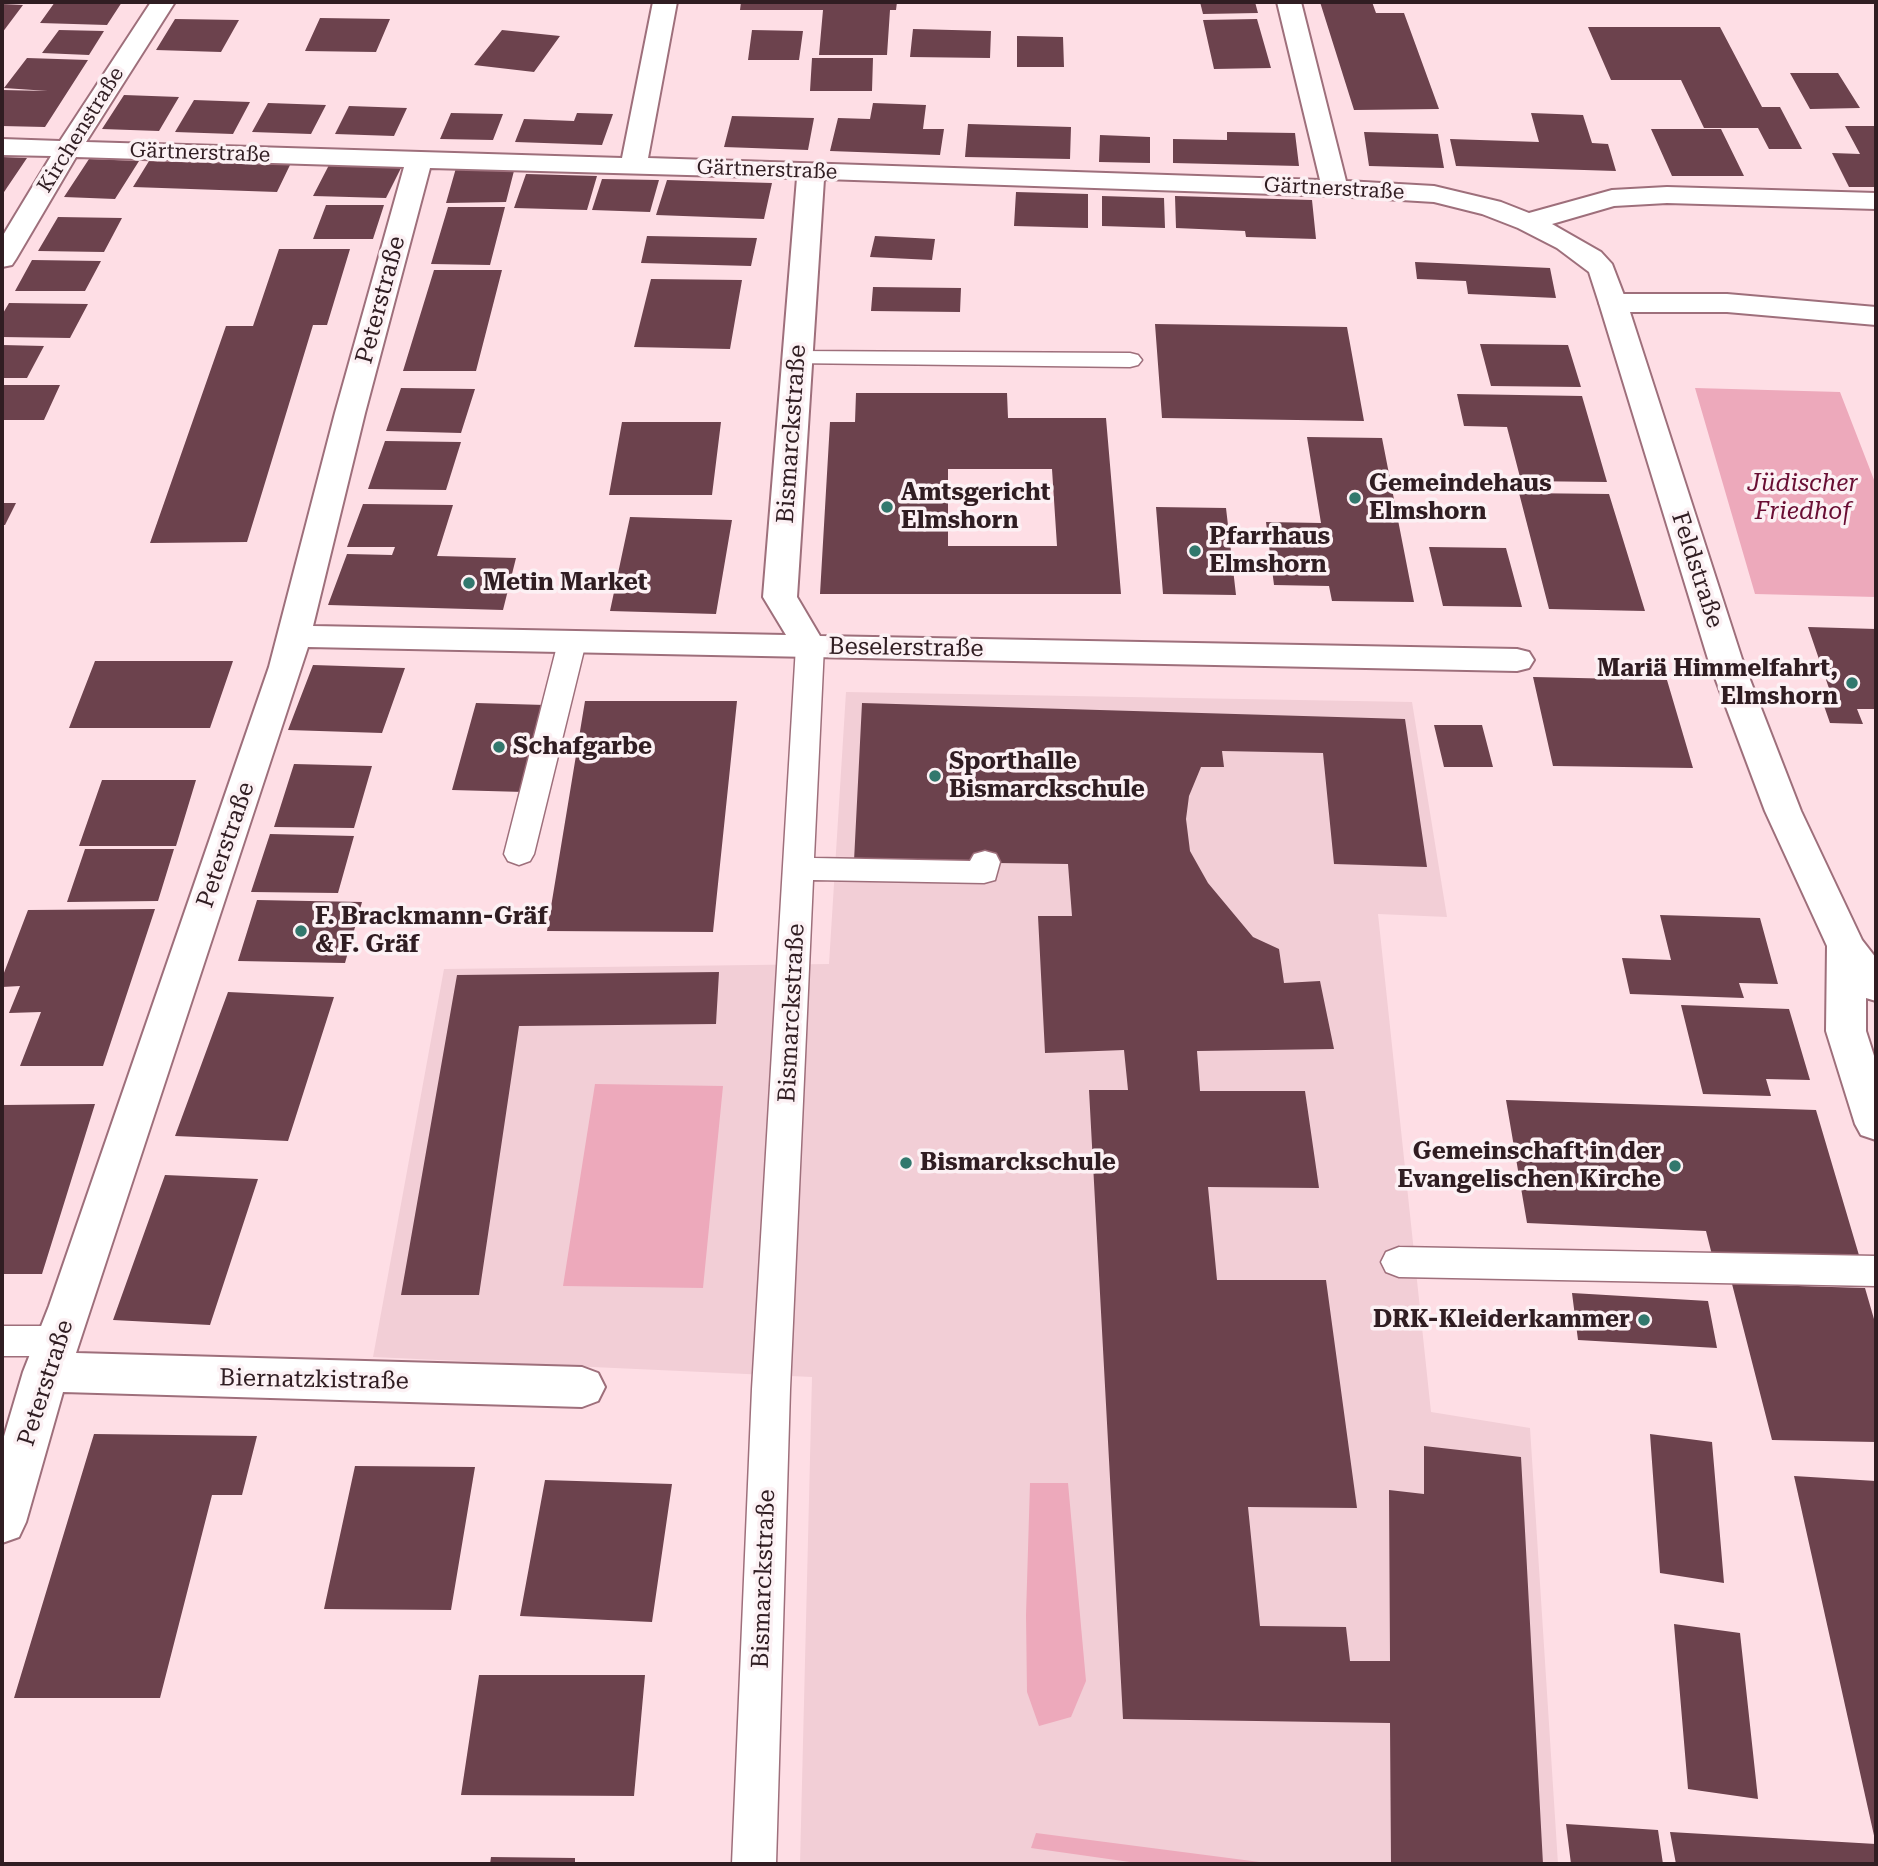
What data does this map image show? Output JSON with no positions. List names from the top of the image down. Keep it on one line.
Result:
{"streets":{"street":["Kirchenstraße","Gärtnerstraße","Peterstraße","Bismarckstraße","Feldstraße","Beselerstraße","Biernatzkistraße"]},"crossings":[["Kirchenstraße","Gärtnerstraße"],["Gärtnerstraße","Peterstraße"],["Gärtnerstraße","Bismarckstraße"],["Gärtnerstraße","Feldstraße"],["Peterstraße","Beselerstraße"],["Peterstraße","Biernatzkistraße"],["Bismarckstraße","Beselerstraße"]],"parks":["Jüdischer Friedhof"],"places":["Gemeindehaus Elmshorn","Amtsgericht Elmshorn","Pfarrhaus Elmshorn","Metin Market","Mariä Himmelfahrt, Elmshorn","Schafgarbe","Sporthalle Bismarckschule","F. Brackmann-Gräf & F. Gräf","Bismarckschule","Gemeinschaft in der Evangelischen Kirche","DRK-Kleiderkammer"]}
